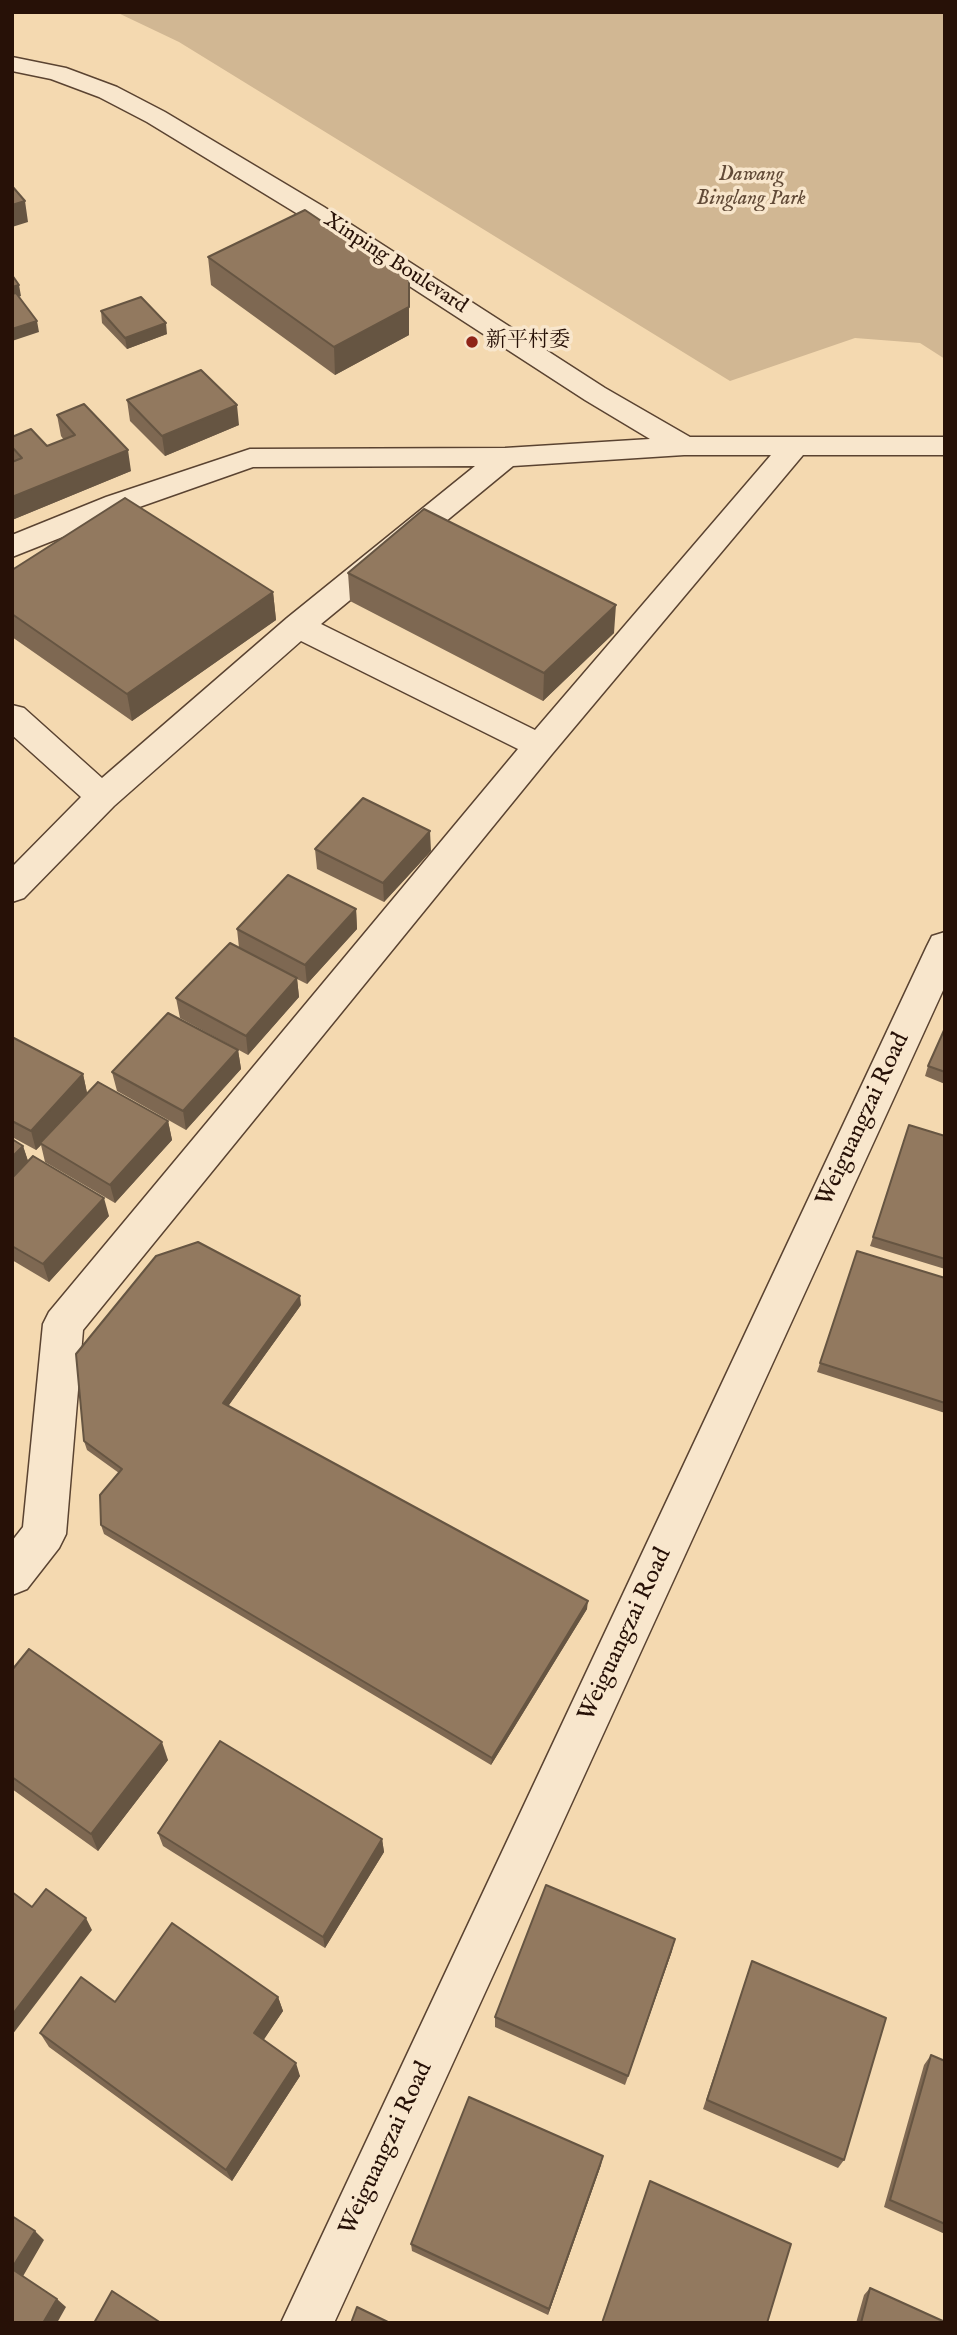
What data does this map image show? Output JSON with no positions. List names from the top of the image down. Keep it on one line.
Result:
{"streets":{"street":["Xinping Boulevard","Weiguangzai Road"]},"parks":["Dawang Binglang Park"],"places":["新平村委"]}
